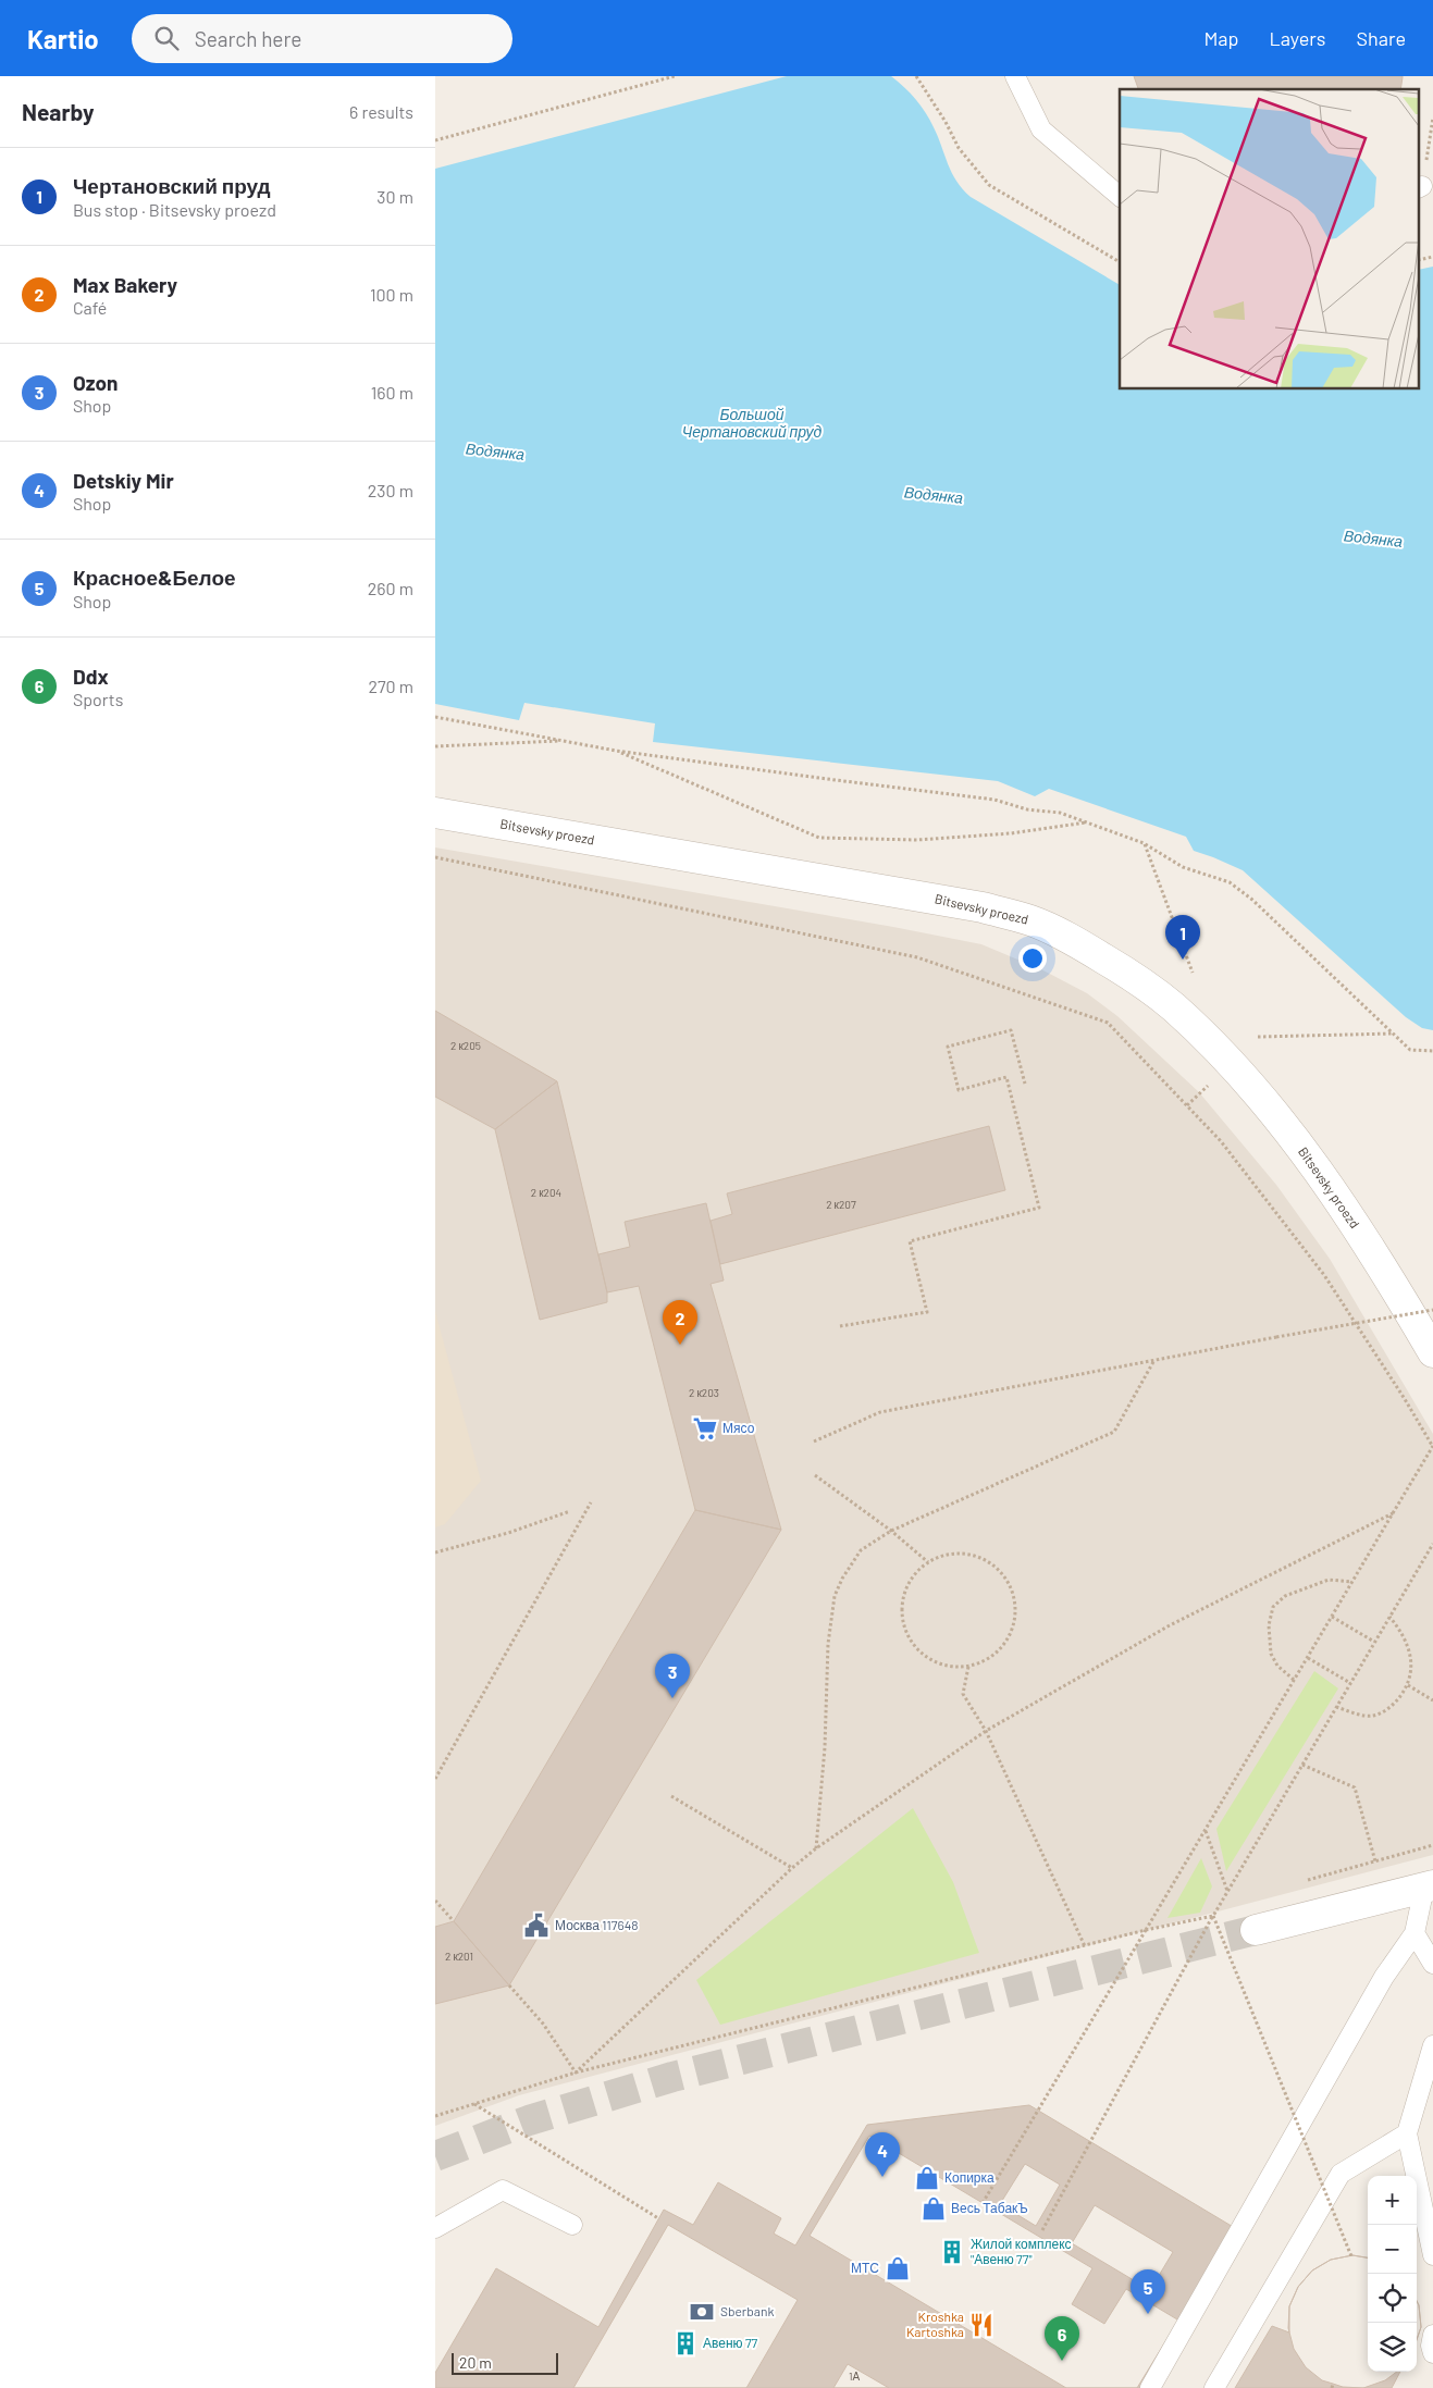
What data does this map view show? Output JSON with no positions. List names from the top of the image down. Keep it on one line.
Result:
{"streets":{"street":["Bitsevsky proezd"]},"water":["Большой Чертановский пруд","Водянка"],"places":{"supermarket":["Мясо"],"public building":["Москва 117648"],"shop":["Копирка","Весь ТабакЪ","МТС"],"building":["Жилой комплекс \"Авеню 77\"","Авеню 77"],"bank":["Sberbank"],"restaurant":["Kroshka Kartoshka"]},"house_numbers":["2 к205","2 к204","2 к207","2 к203","2 к201","1А"],"scale_bar":"20 m","page":{"header":"Kartio","search":"Search here","nav":["Map","Layers","Share"],"heading":["Nearby","6 results"],"list":[{"mark":"1","name":"Чертановский пруд","note":"Bus stop · Bitsevsky proezd","value":"30 m"},{"mark":"2","name":"Max Bakery","note":"Café","value":"100 m"},{"mark":"3","name":"Ozon","note":"Shop","value":"160 m"},{"mark":"4","name":"Detskiy Mir","note":"Shop","value":"230 m"},{"mark":"5","name":"Красное&Белое","note":"Shop","value":"260 m"},{"mark":"6","name":"Ddx","note":"Sports","value":"270 m"}],"pins":["1","2","3","4","5","6"],"map_buttons":["+","−"],"scale":"20 m"}}
